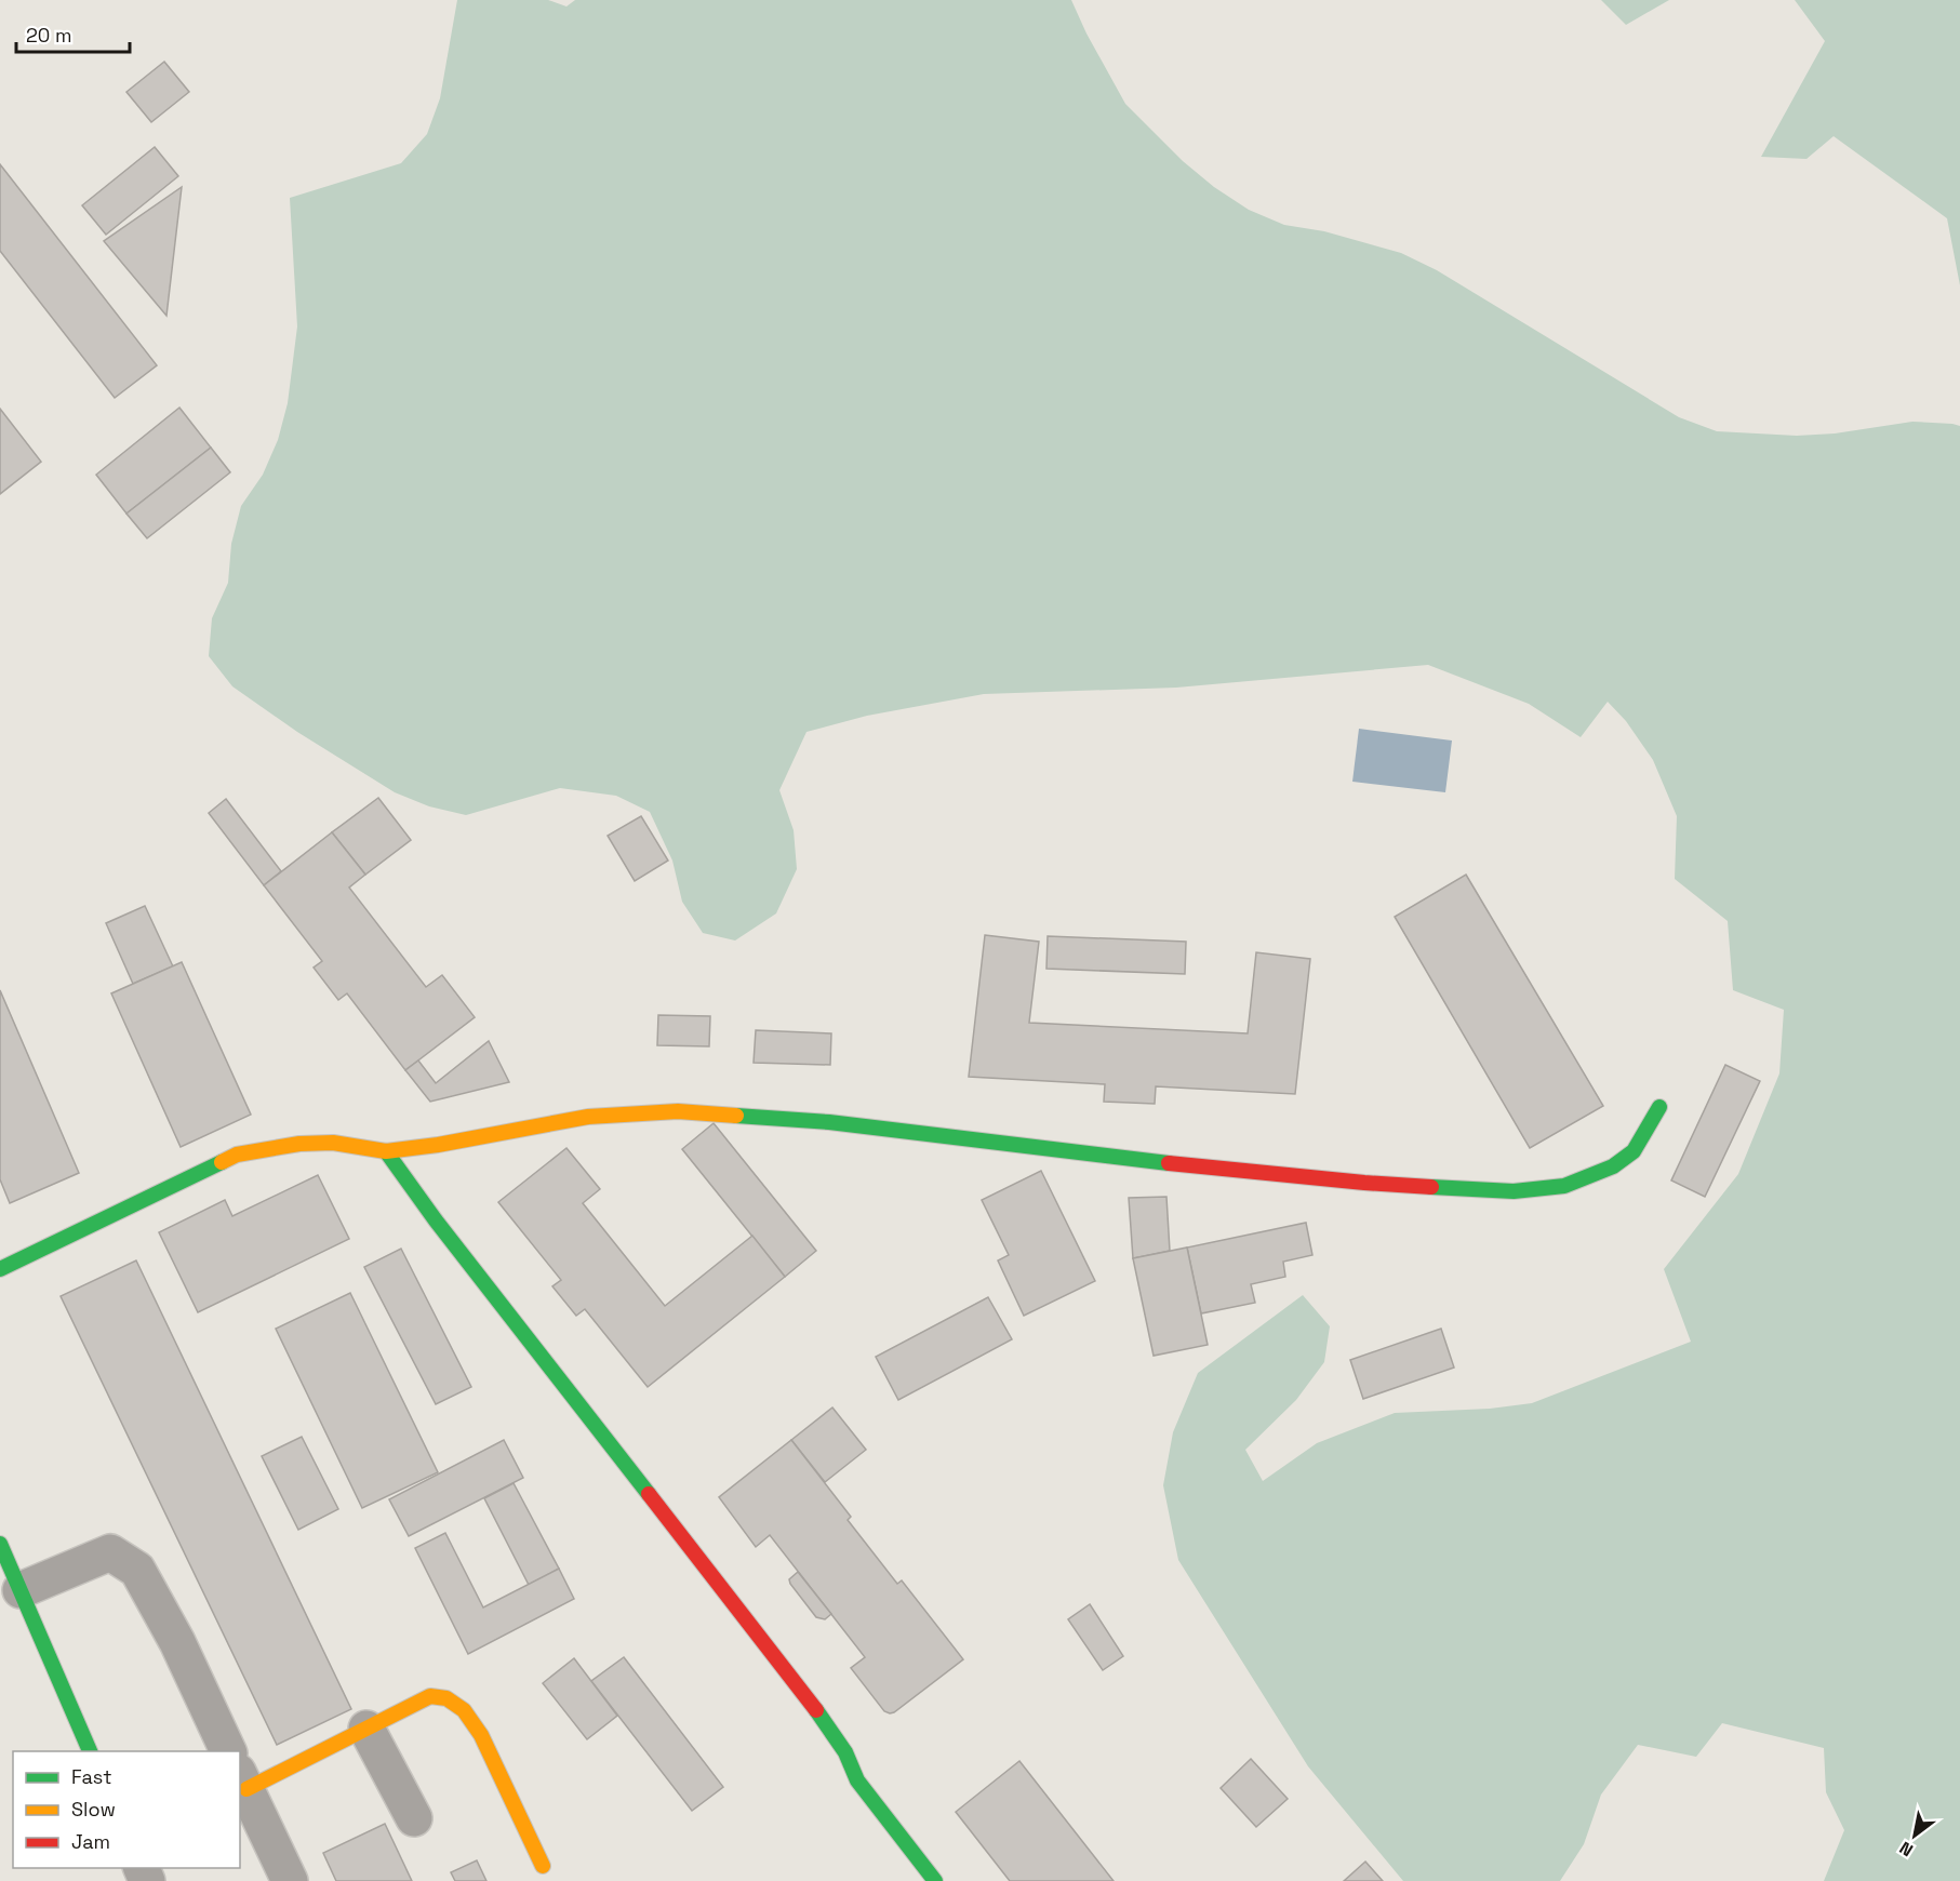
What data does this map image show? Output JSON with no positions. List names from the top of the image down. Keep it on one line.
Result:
{"legend":["Fast","Slow","Jam"],"scale_bar":"20 m","north":"bottom left"}
